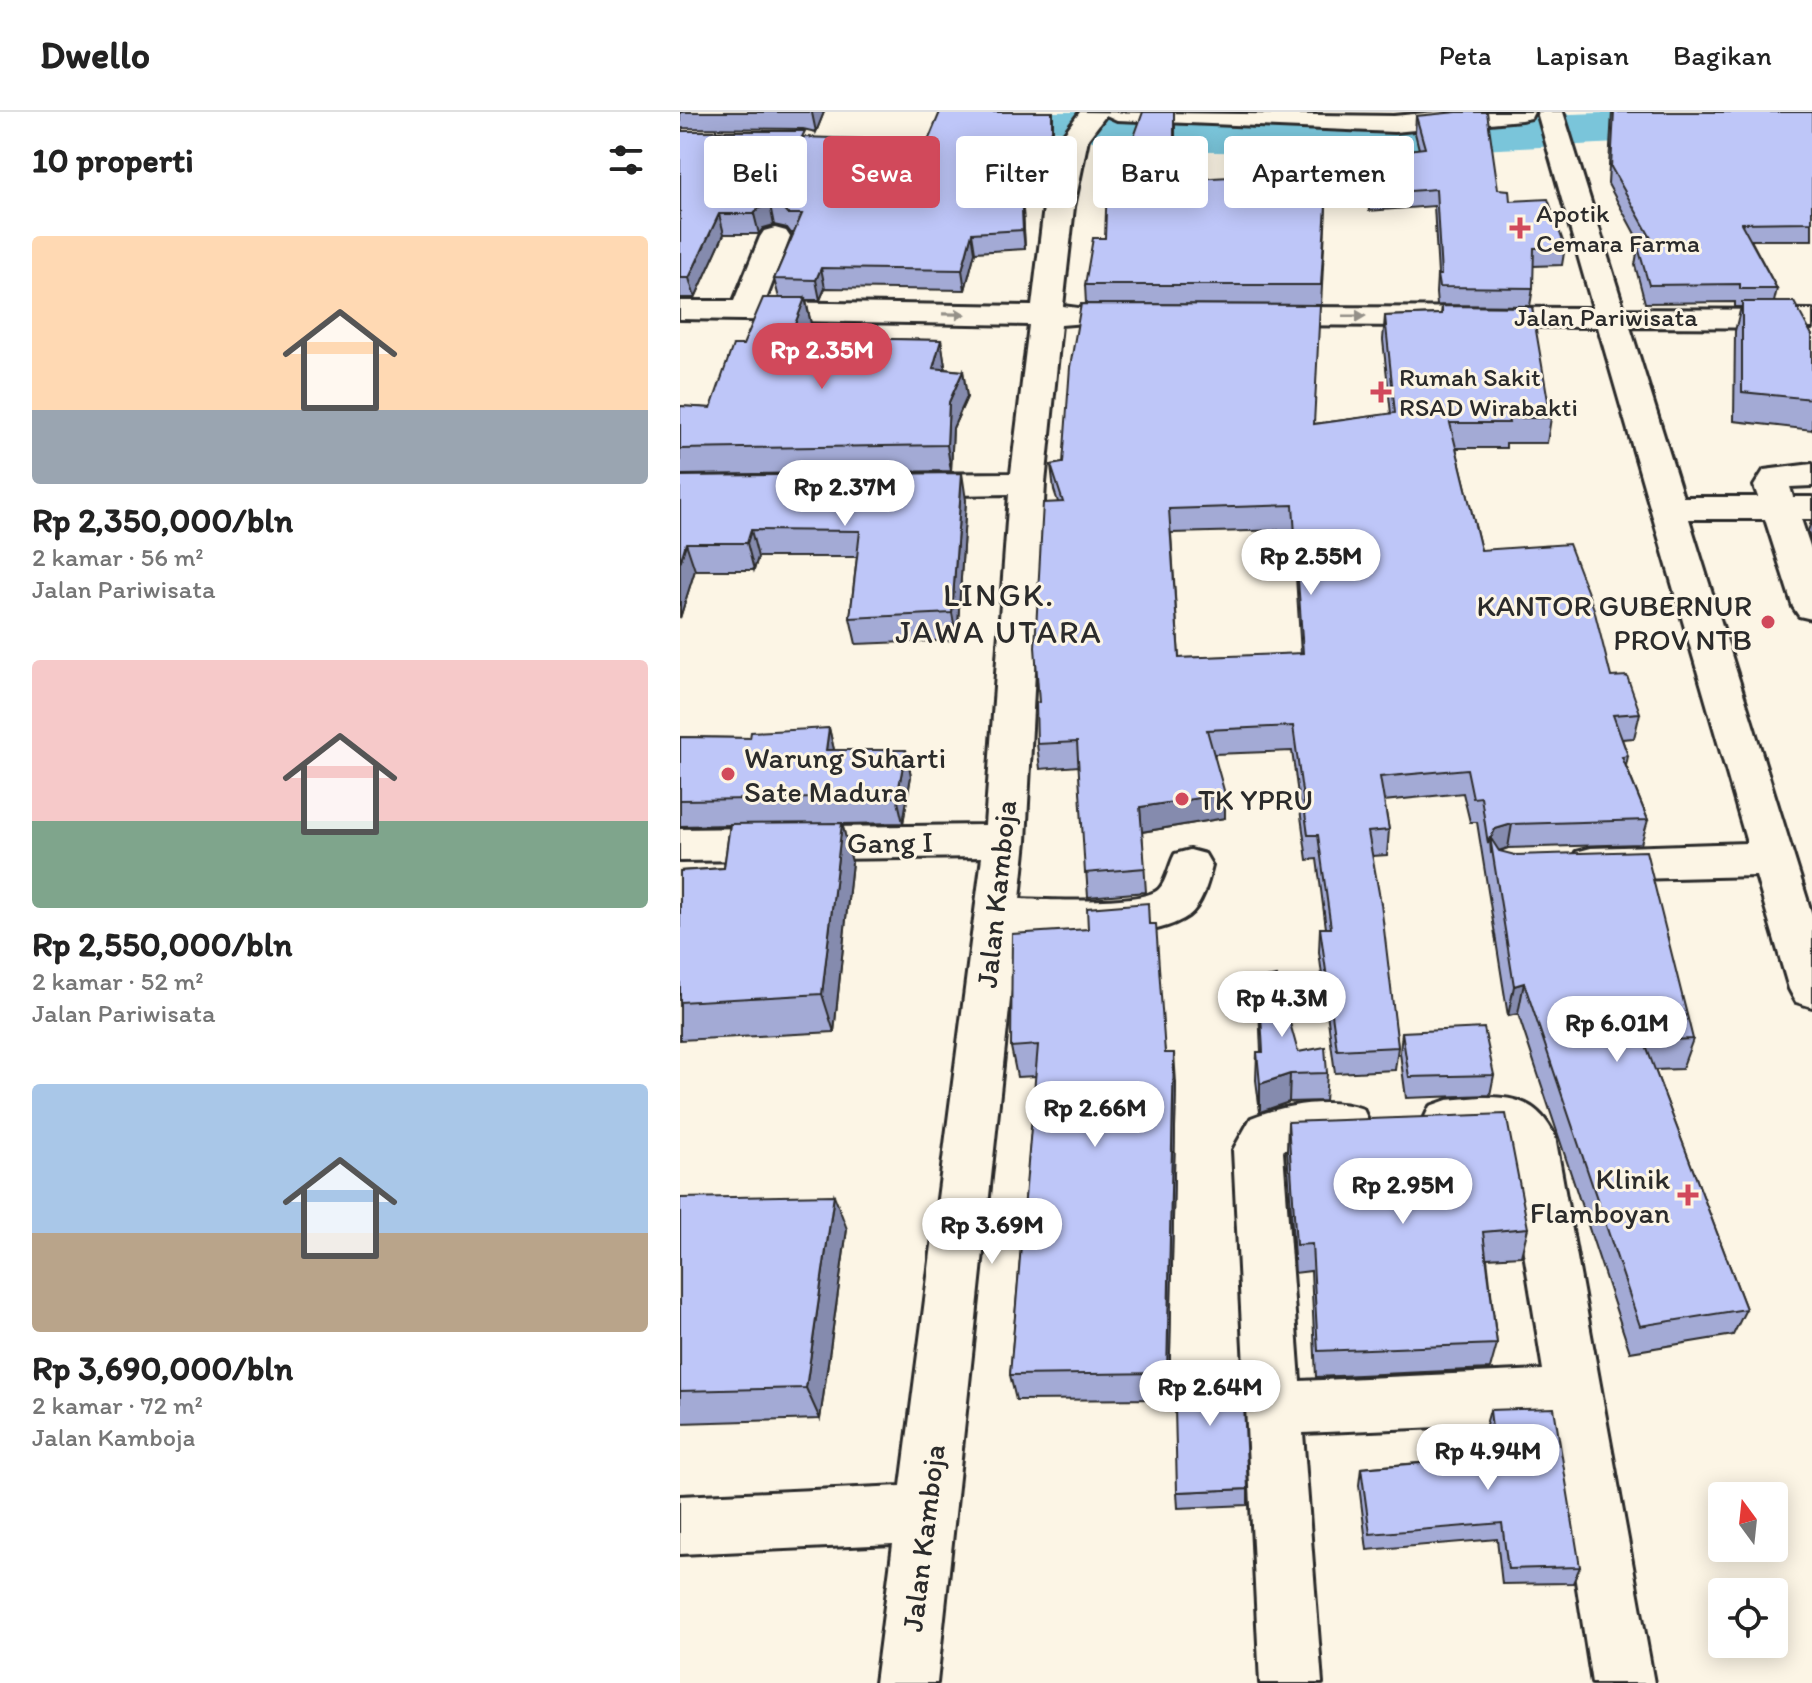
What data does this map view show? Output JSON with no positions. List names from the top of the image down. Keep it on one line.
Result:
{"streets":{"street":["Jalan Pariwisata","Gang I","Jalan Kamboja"]},"crossings":[["Gang I","Jalan Kamboja"]],"districts":["LINGK. JAWA UTARA"],"places":{"health":["Apotik Cemara Farma","Rumah Sakit RSAD Wirabakti","Klinik Flamboyan"],"other":["KANTOR GUBERNUR PROV NTB","Warung Suharti Sate Madura","TK YPRU"]},"north":"top","page":{"header":"Dwello","nav":["Peta","Lapisan","Bagikan"],"heading":"10 properti","chip":["Beli","Sewa","Filter","Baru","Apartemen"],"list":[{"name":"Rp 2,350,000/bln","note":"2 kamar · 56 m² · Jalan Pariwisata"},{"name":"Rp 2,550,000/bln","note":"2 kamar · 52 m² · Jalan Pariwisata"},{"name":"Rp 3,690,000/bln","note":"2 kamar · 72 m² · Jalan Kamboja"}],"price":["Rp 2.35M","Rp 2.37M","Rp 2.55M","Rp 4.3M","Rp 6.01M","Rp 2.66M","Rp 2.95M","Rp 3.69M","Rp 2.64M","Rp 4.94M"]}}
